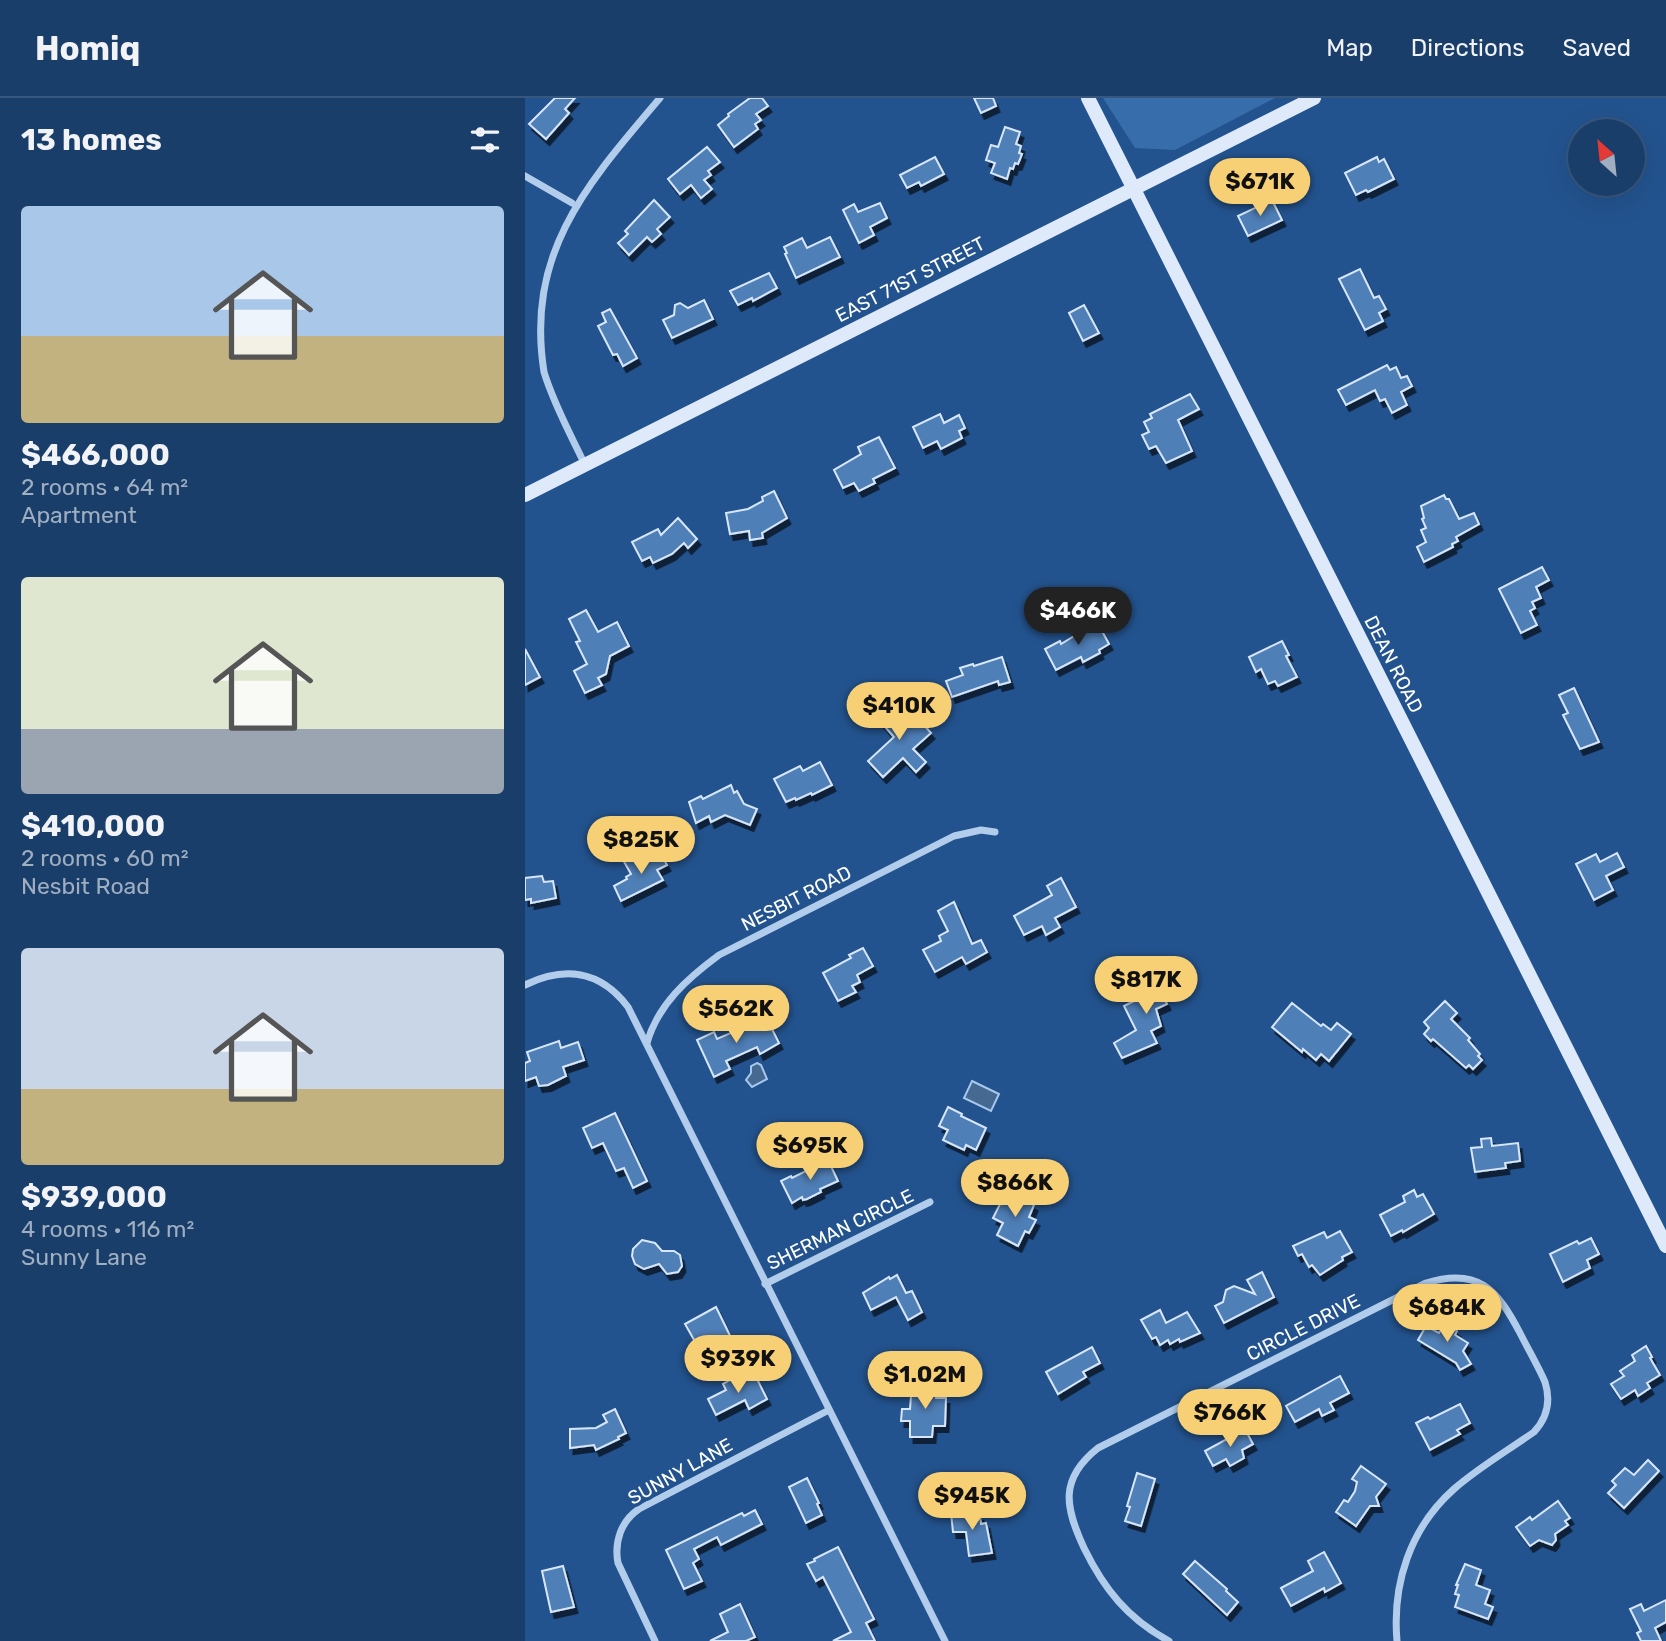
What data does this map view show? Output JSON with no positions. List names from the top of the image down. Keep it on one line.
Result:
{"streets":{"street":["EAST 71ST STREET","DEAN ROAD","NESBIT ROAD","SHERMAN CIRCLE","CIRCLE DRIVE","SUNNY LANE"]},"crossings":[["EAST 71ST STREET","DEAN ROAD"]],"north":"top left","page":{"header":"Homiq","nav":["Map","Directions","Saved"],"heading":"13 homes","price":["$671K","$466K","$410K","$825K","$817K","$562K","$695K","$866K","$684K","$939K","$1.02M","$766K","$945K"],"list":[{"name":"$466,000","note":"2 rooms · 64 m² · Apartment"},{"name":"$410,000","note":"2 rooms · 60 m² · Nesbit Road"},{"name":"$939,000","note":"4 rooms · 116 m² · Sunny Lane"}]}}
